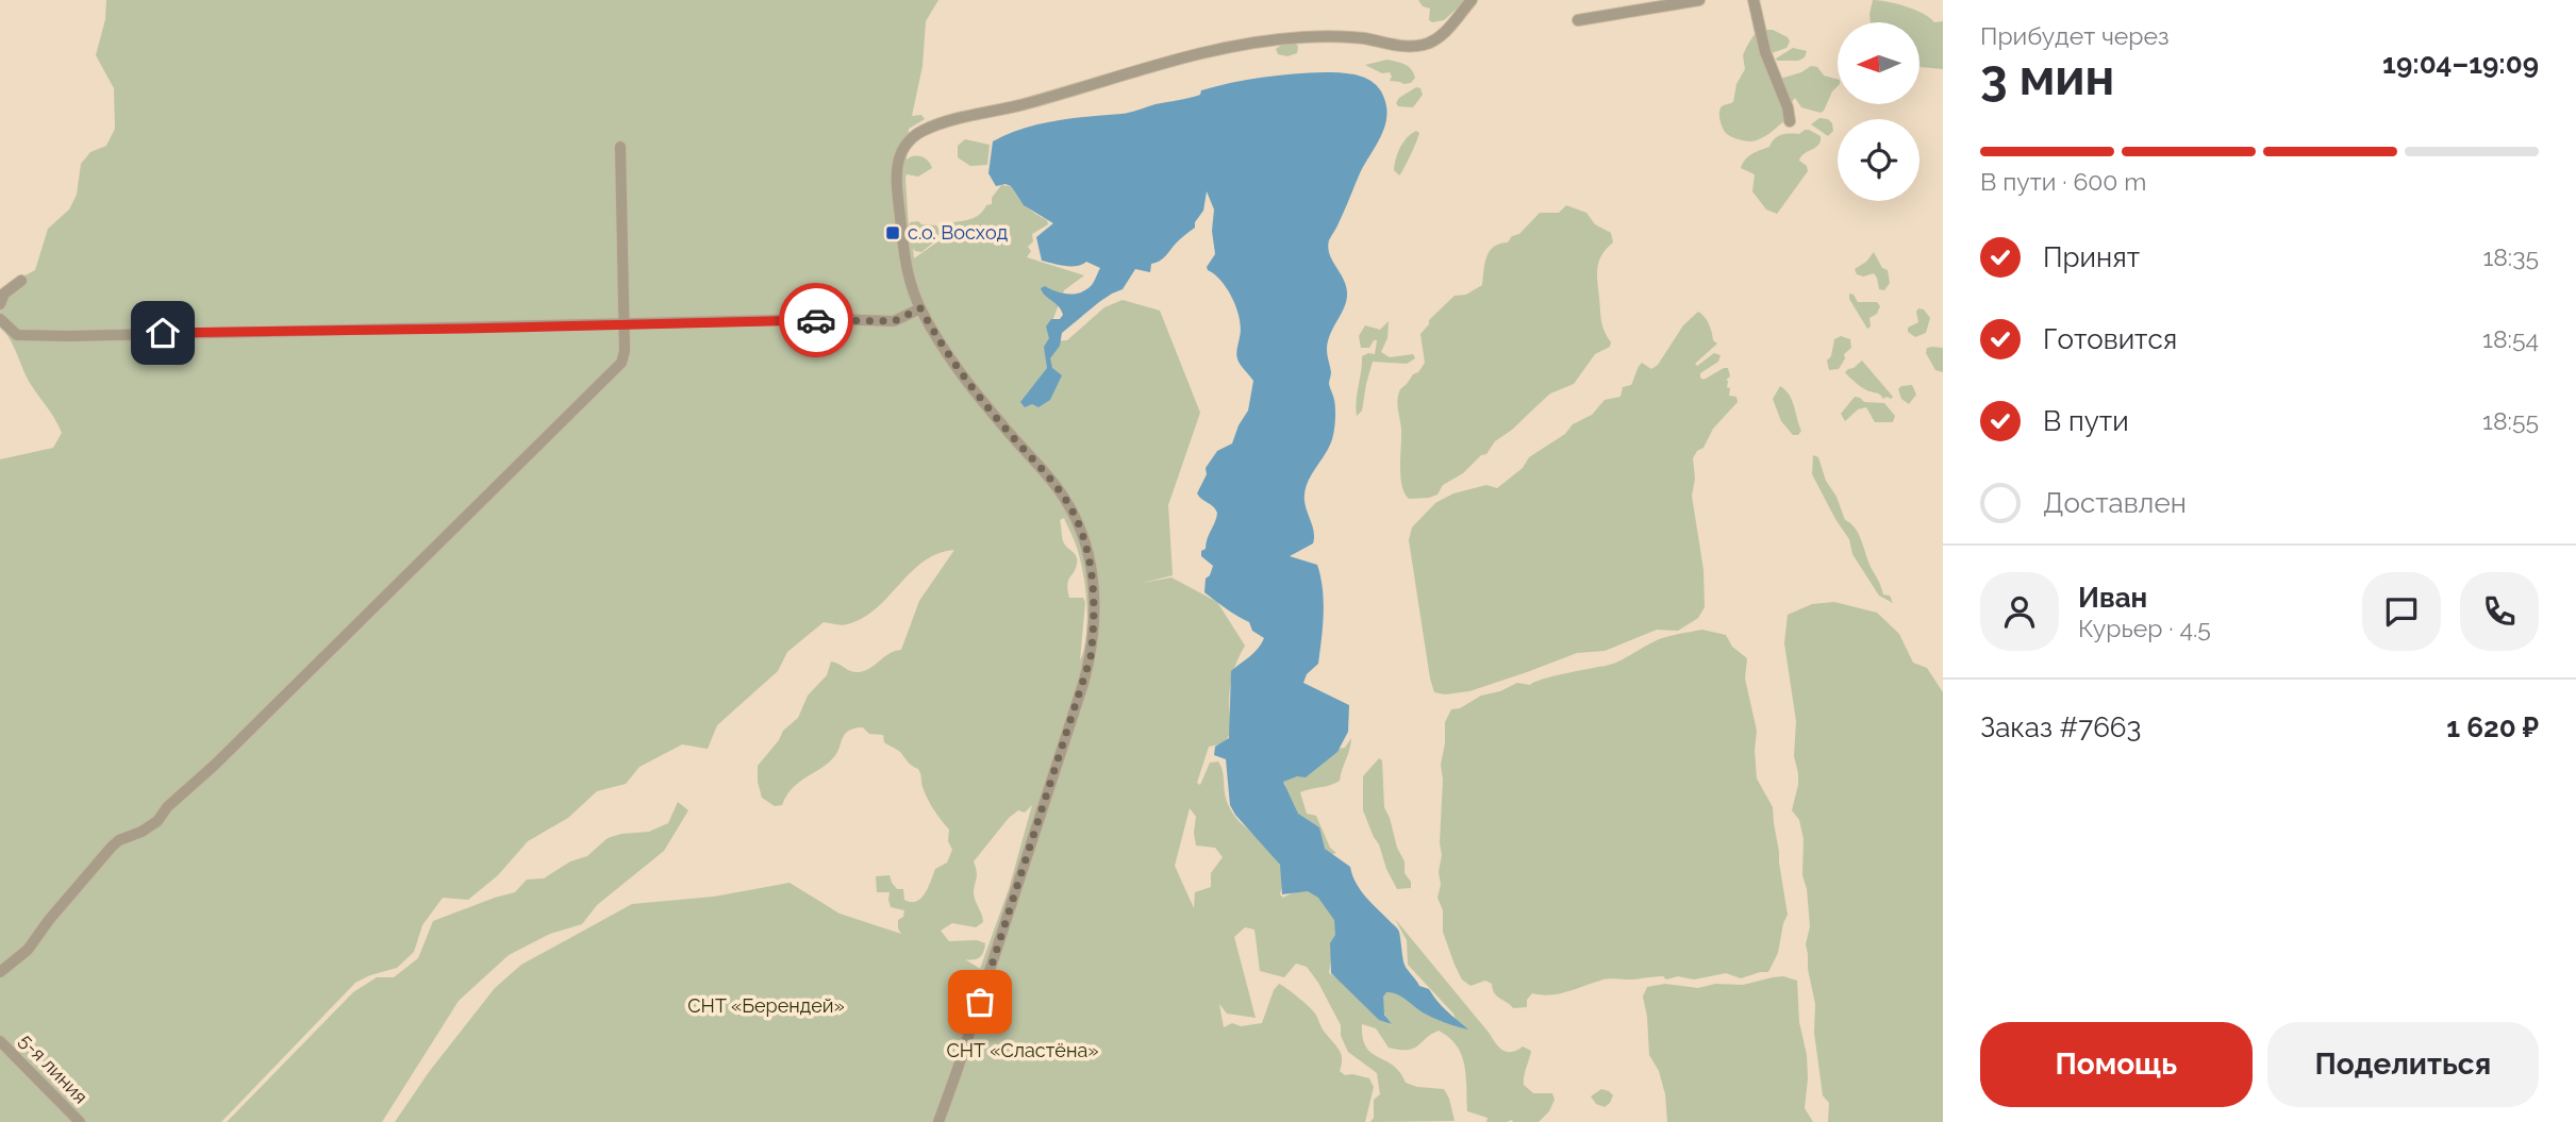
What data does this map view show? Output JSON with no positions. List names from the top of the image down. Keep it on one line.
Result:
{"streets":{"street":["5-я линия"]},"parks":["СНТ «Берендей»","СНТ «Сластёна»"],"places":{"transit":["с.о. Восход"]},"north":"left","page":{"heading":["3 мин","Прибудет через","19:04–19:09"],"panel":["Иван","Курьер · 4.5","Заказ #7663","1 620 ₽"],"bar":"В пути · 600 m","list":[["Принят","18:35"],["Готовится","18:54"],["В пути","18:55"],"Доставлен"],"buttons":["Помощь","Поделиться"]}}
